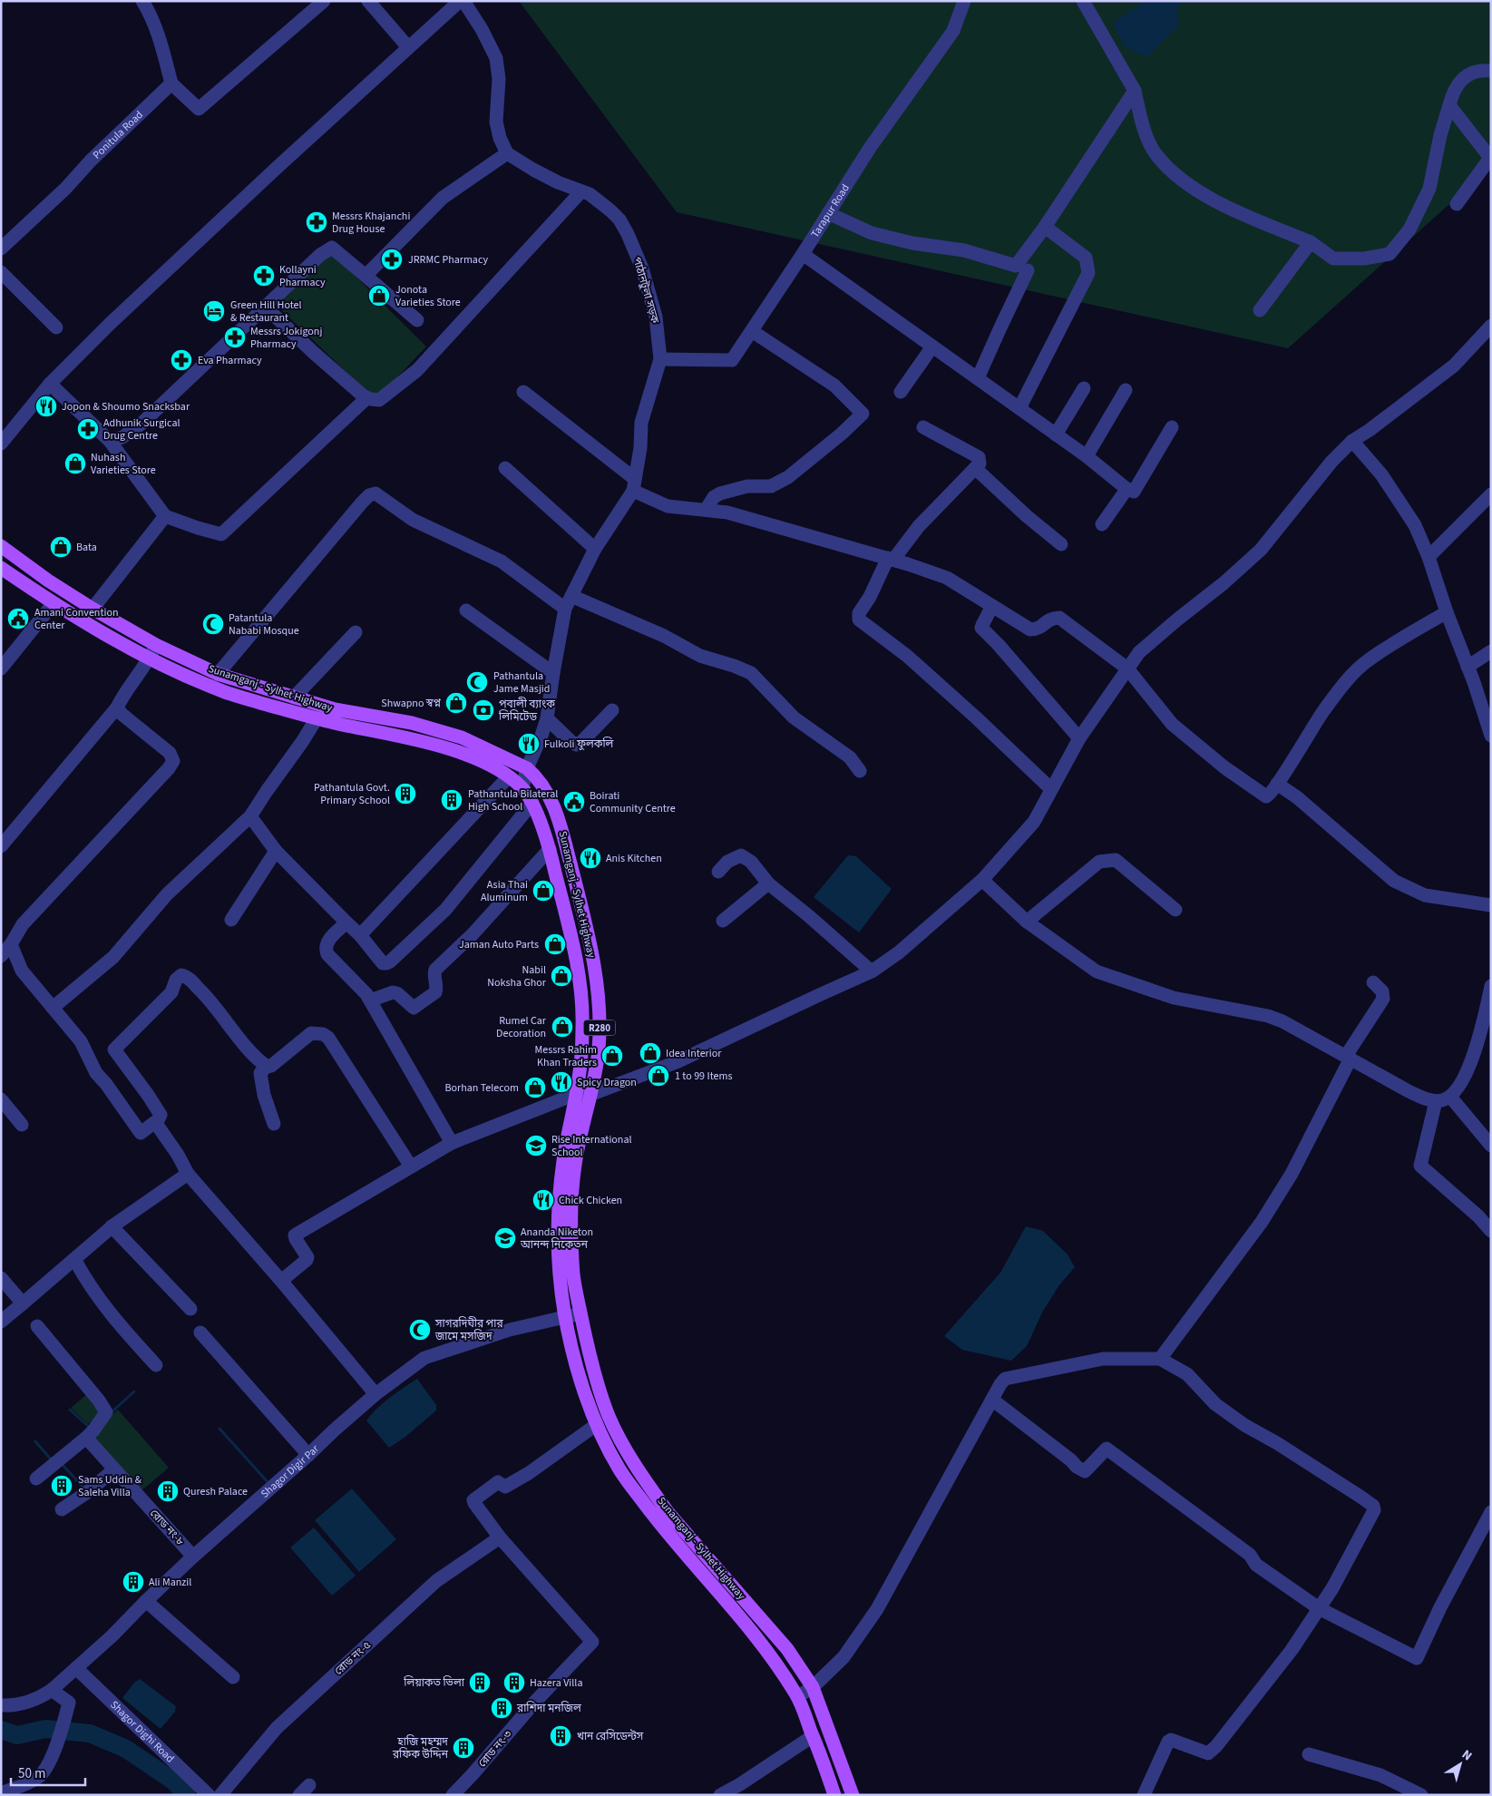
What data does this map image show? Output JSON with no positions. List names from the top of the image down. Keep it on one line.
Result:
{"streets":{"main road":["Sunamganj - Sylhet Highway","R280"],"street":["Ponitula Road","Tarapur Road","পাঠানটুলা সড়ক","Shagor Digir Par","রোড নং-৮","রোড নং-৫","Shagor Dighi Road","রোড নং-৩"]},"crossings":[["Tarapur Road","পাঠানটুলা সড়ক"],["পাঠানটুলা সড়ক","Sunamganj - Sylhet Highway"],["Sunamganj - Sylhet Highway","Shagor Digir Par"],["Shagor Digir Par","রোড নং-৮"],["Shagor Digir Par","Shagor Dighi Road"],["রোড নং-৫","রোড নং-৩"]],"places":{"pharmacy":["Messrs Khajanchi Drug House","JRRMC Pharmacy","Kollayni Pharmacy","Messrs Jokigonj Pharmacy","Eva Pharmacy","Adhunik Surgical Drug Centre"],"shop":["Jonota Varieties Store","Nuhash Varieties Store","Bata","Shwapno স্বপ্ন","Asia Thai Aluminum","Jaman Auto Parts","Nabil Noksha Ghor","Rumel Car Decoration","Idea Interior","Messrs Rahim Khan Traders","1 to 99 Items","Borhan Telecom"],"hotel":["Green Hill Hotel & Restaurant"],"restaurant":["Jopon & Shoumo Snacksbar","Fulkoli ফুলকলি","Anis Kitchen","Spicy Dragon","Chick Chicken"],"public building":["Amani Convention Center","Boirati Community Centre"],"mosque":["Patantula Nababi Mosque","Pathantula Jame Masjid","সাগরদিঘীর পার জামে মসজিদ"],"bank":["পূবালী ব্যাংক লিমিটেড"],"building":["Pathantula Govt. Primary School","Pathantula Bilateral High School","Sams Uddin & Saleha Villa","Quresh Palace","Ali Manzil","লিয়াকত ভিলা","Hazera Villa","রাশিদা মনজিল","খান রেসিডেন্টস","হাজি মহম্মদ রফিক উদ্দিন"],"school or university":["Rise International School","Ananda Niketon আনন্দ নিকেতন"]},"scale_bar":"50 m","north":"top right"}
